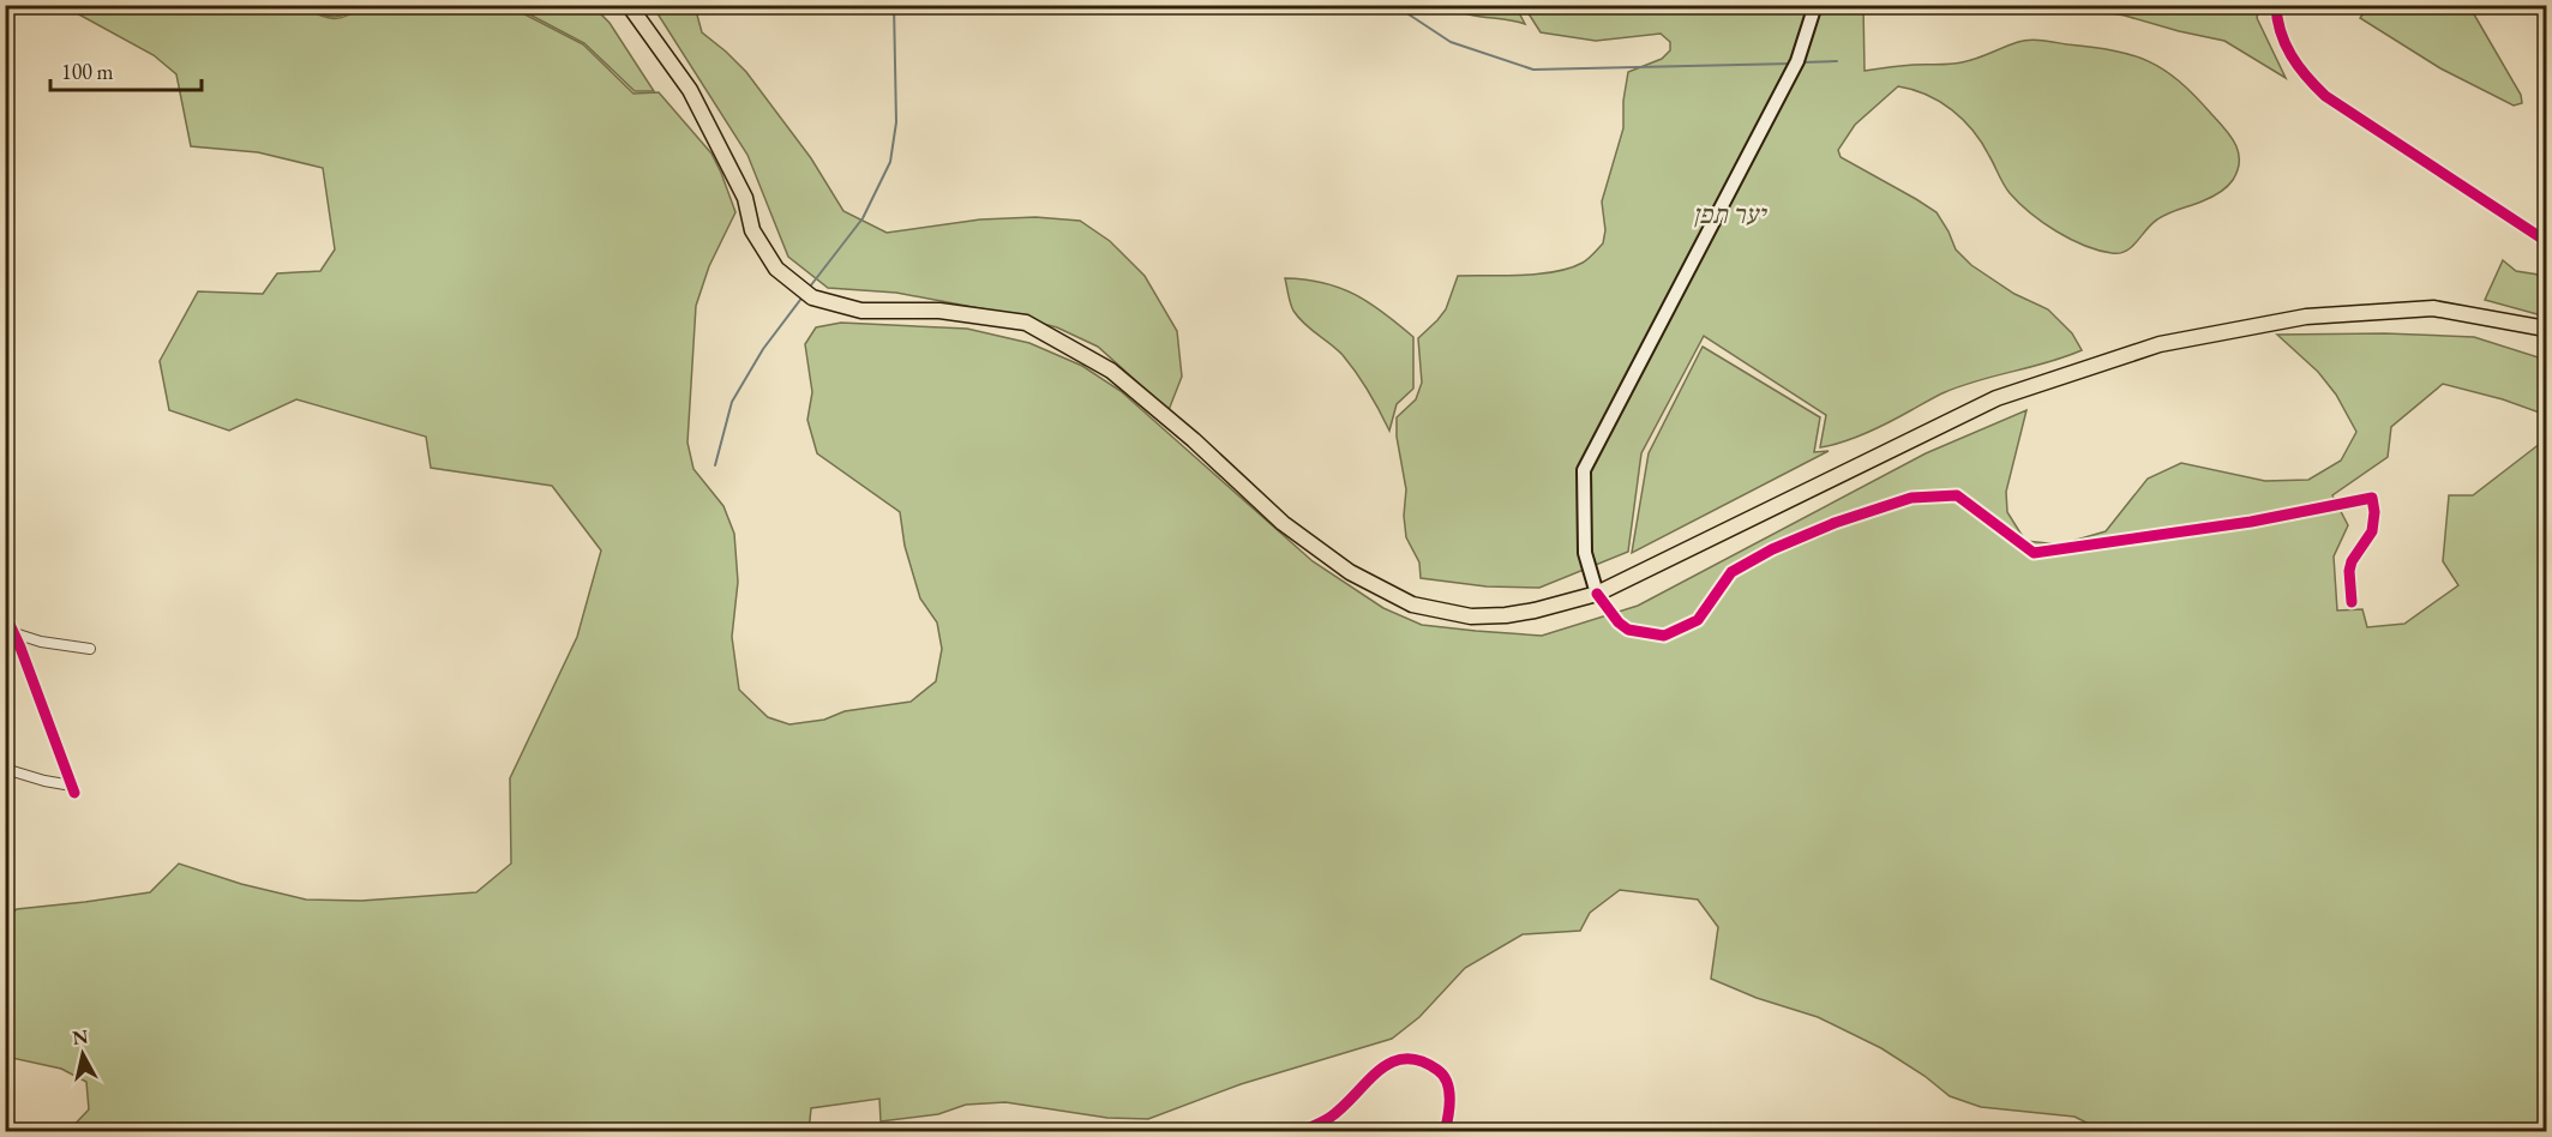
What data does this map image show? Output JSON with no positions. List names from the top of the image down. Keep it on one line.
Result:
{"parks":["יער תפן"],"scale_bar":"100 m","north":"top"}
